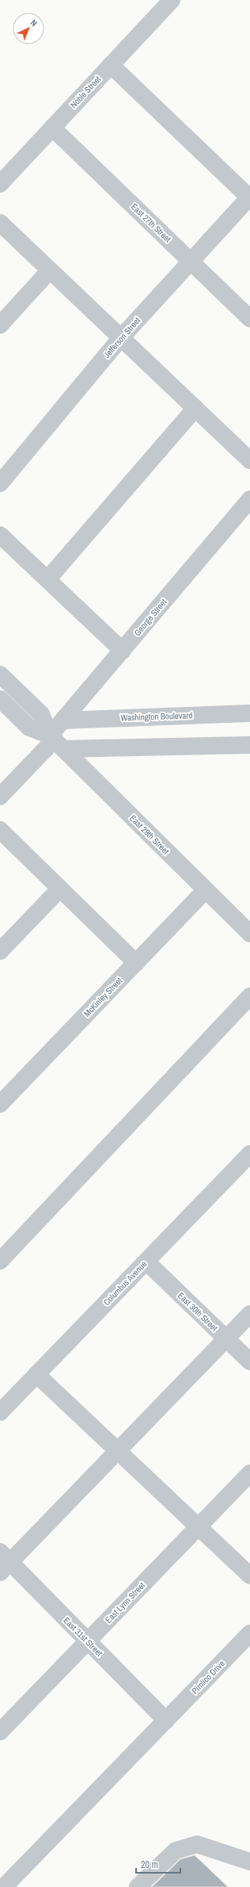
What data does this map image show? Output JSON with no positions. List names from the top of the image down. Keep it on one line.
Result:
{"streets":{"street":["Noble Street","East 27th Street","Jefferson Street","George Street","Washington Boulevard","East 29th Street","McKinley Street","Columbus Avenue","East 30th Street","East Lynn Street","East 31st Street","Pimlico Drive"]},"crossings":[["Noble Street","East 27th Street"],["Noble Street","Jefferson Street"],["East 27th Street","Jefferson Street"],["George Street","Washington Boulevard"],["George Street","East 29th Street"],["East 29th Street","McKinley Street"],["Columbus Avenue","East 30th Street"],["East Lynn Street","East 31st Street"],["East 31st Street","Pimlico Drive"]],"scale_bar":"20 m","north":"top right"}
